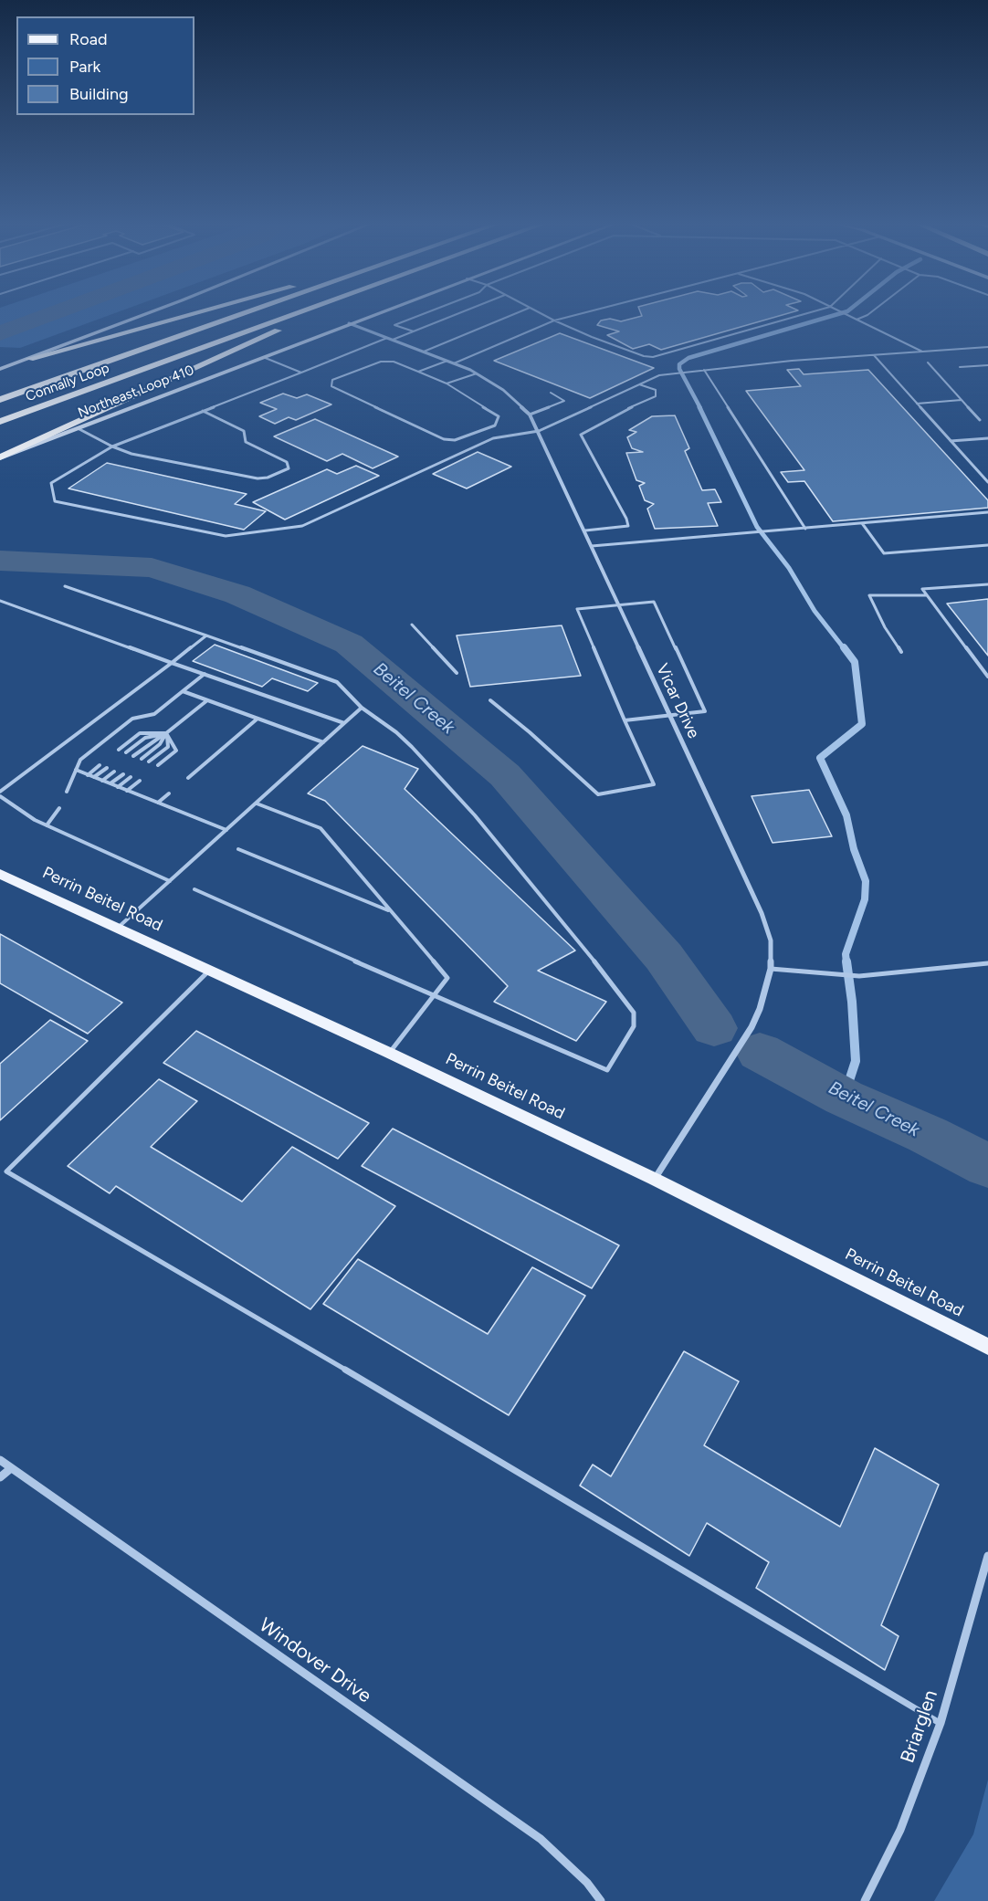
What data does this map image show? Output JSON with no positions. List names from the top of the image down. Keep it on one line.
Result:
{"streets":{"highway":["Connally Loop"],"main road":["Northeast Loop 410","Perrin Beitel Road"],"street":["Vicar Drive","Windover Drive","Briarglen"]},"crossings":[["Northeast Loop 410","Vicar Drive"],["Vicar Drive","Perrin Beitel Road"]],"water":["Beitel Creek"],"legend":["Road","Park","Building"]}
